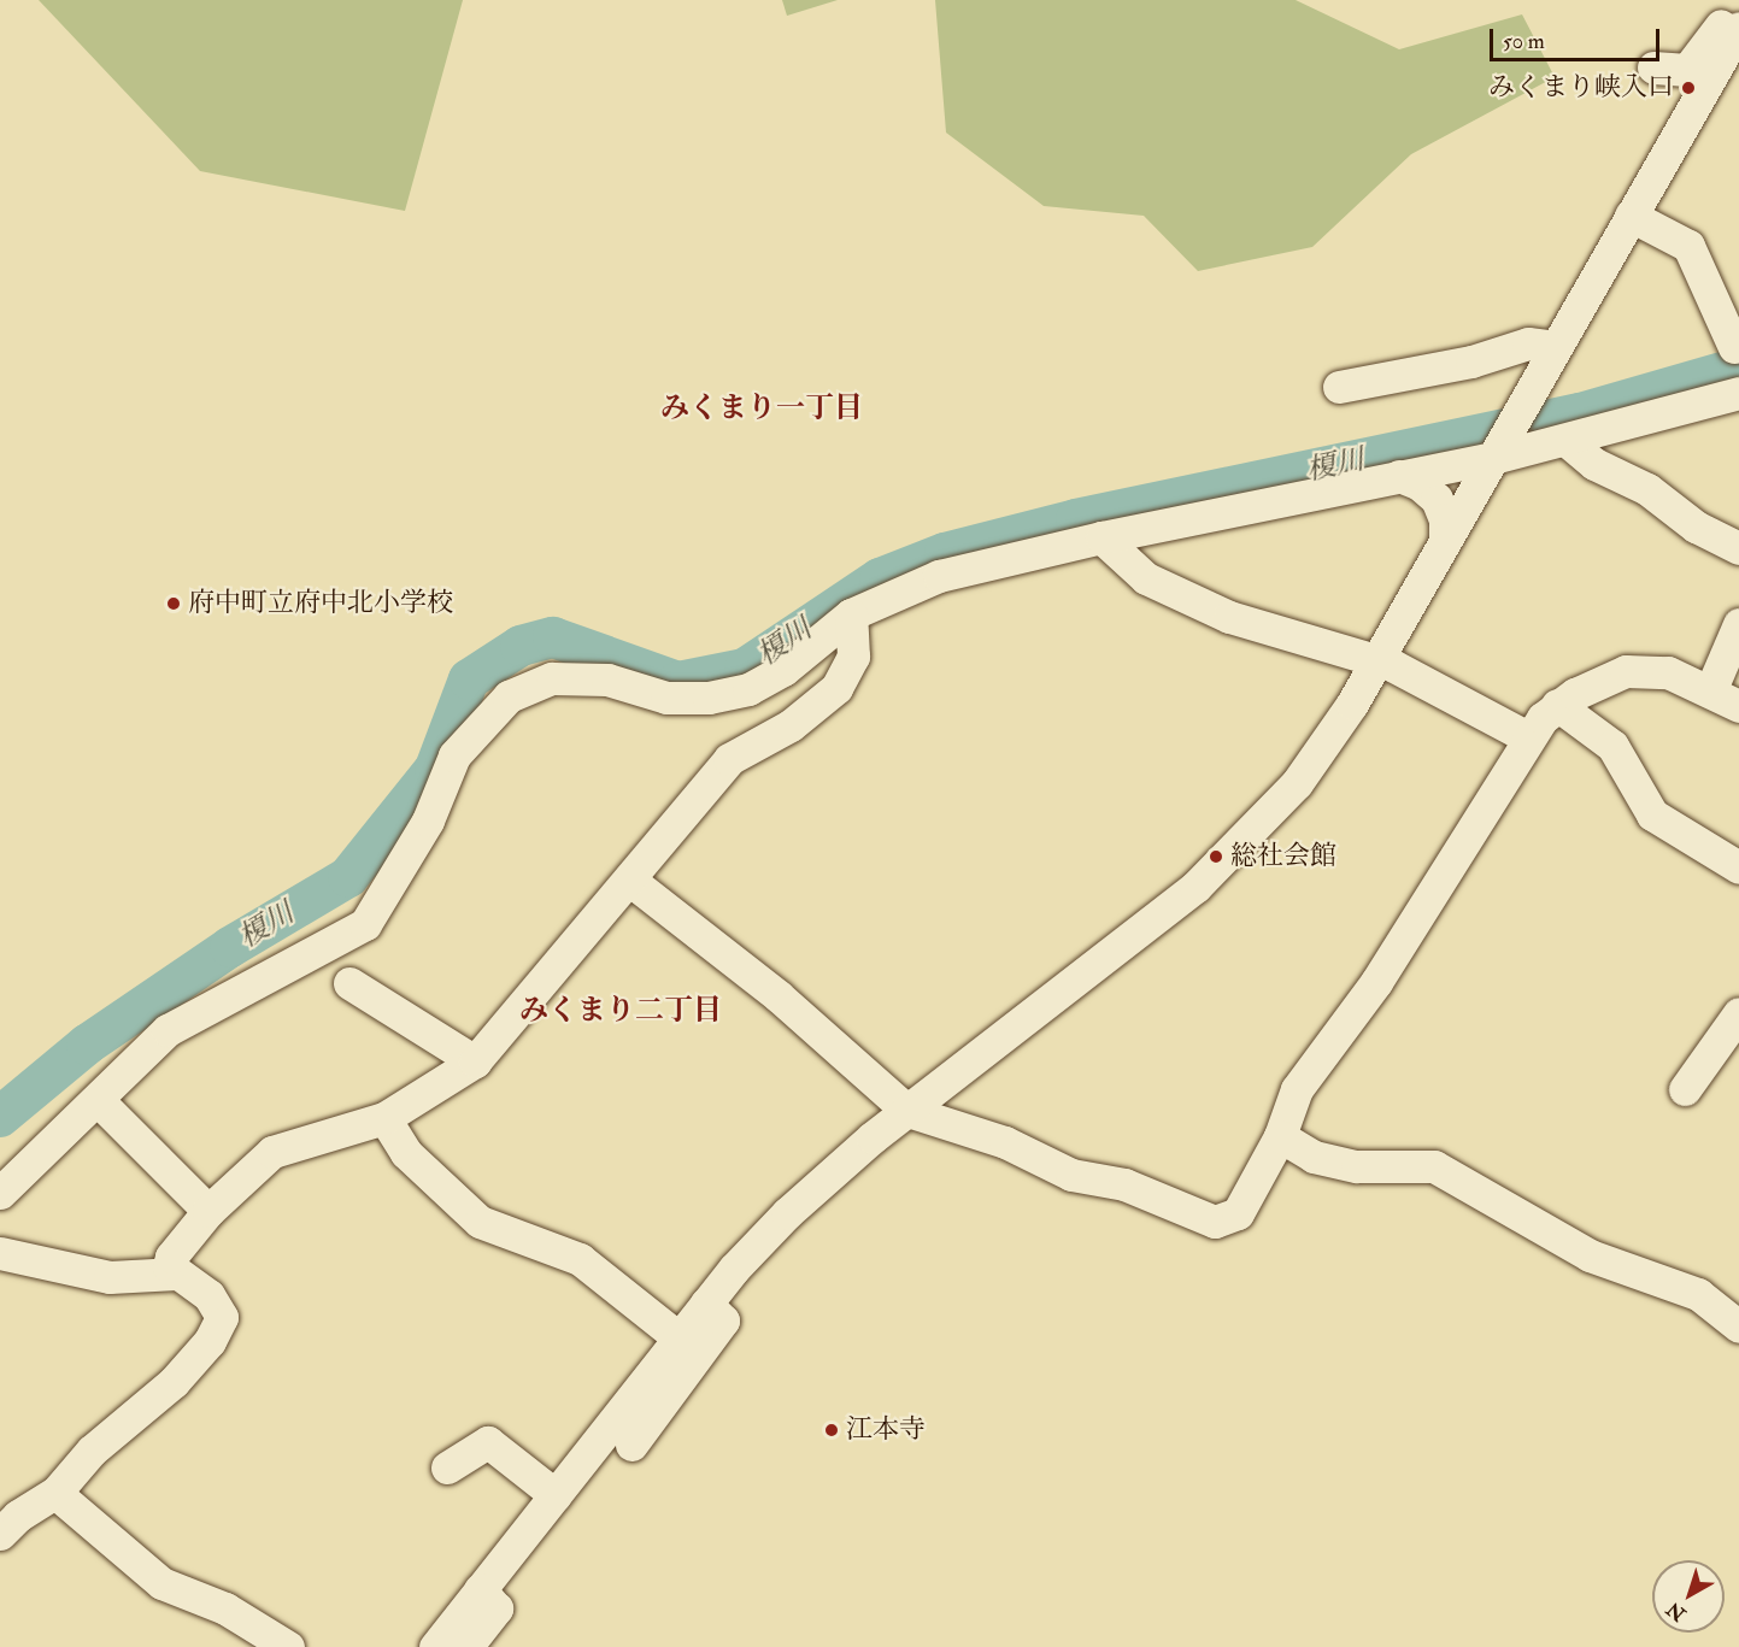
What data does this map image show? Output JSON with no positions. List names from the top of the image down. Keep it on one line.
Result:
{"districts":["みくまり一丁目","みくまり二丁目"],"water":["榎川"],"places":["みくまり峡入口","府中町立府中北小学校","総社会館","江本寺"],"scale_bar":"50 m","north":"bottom left"}
